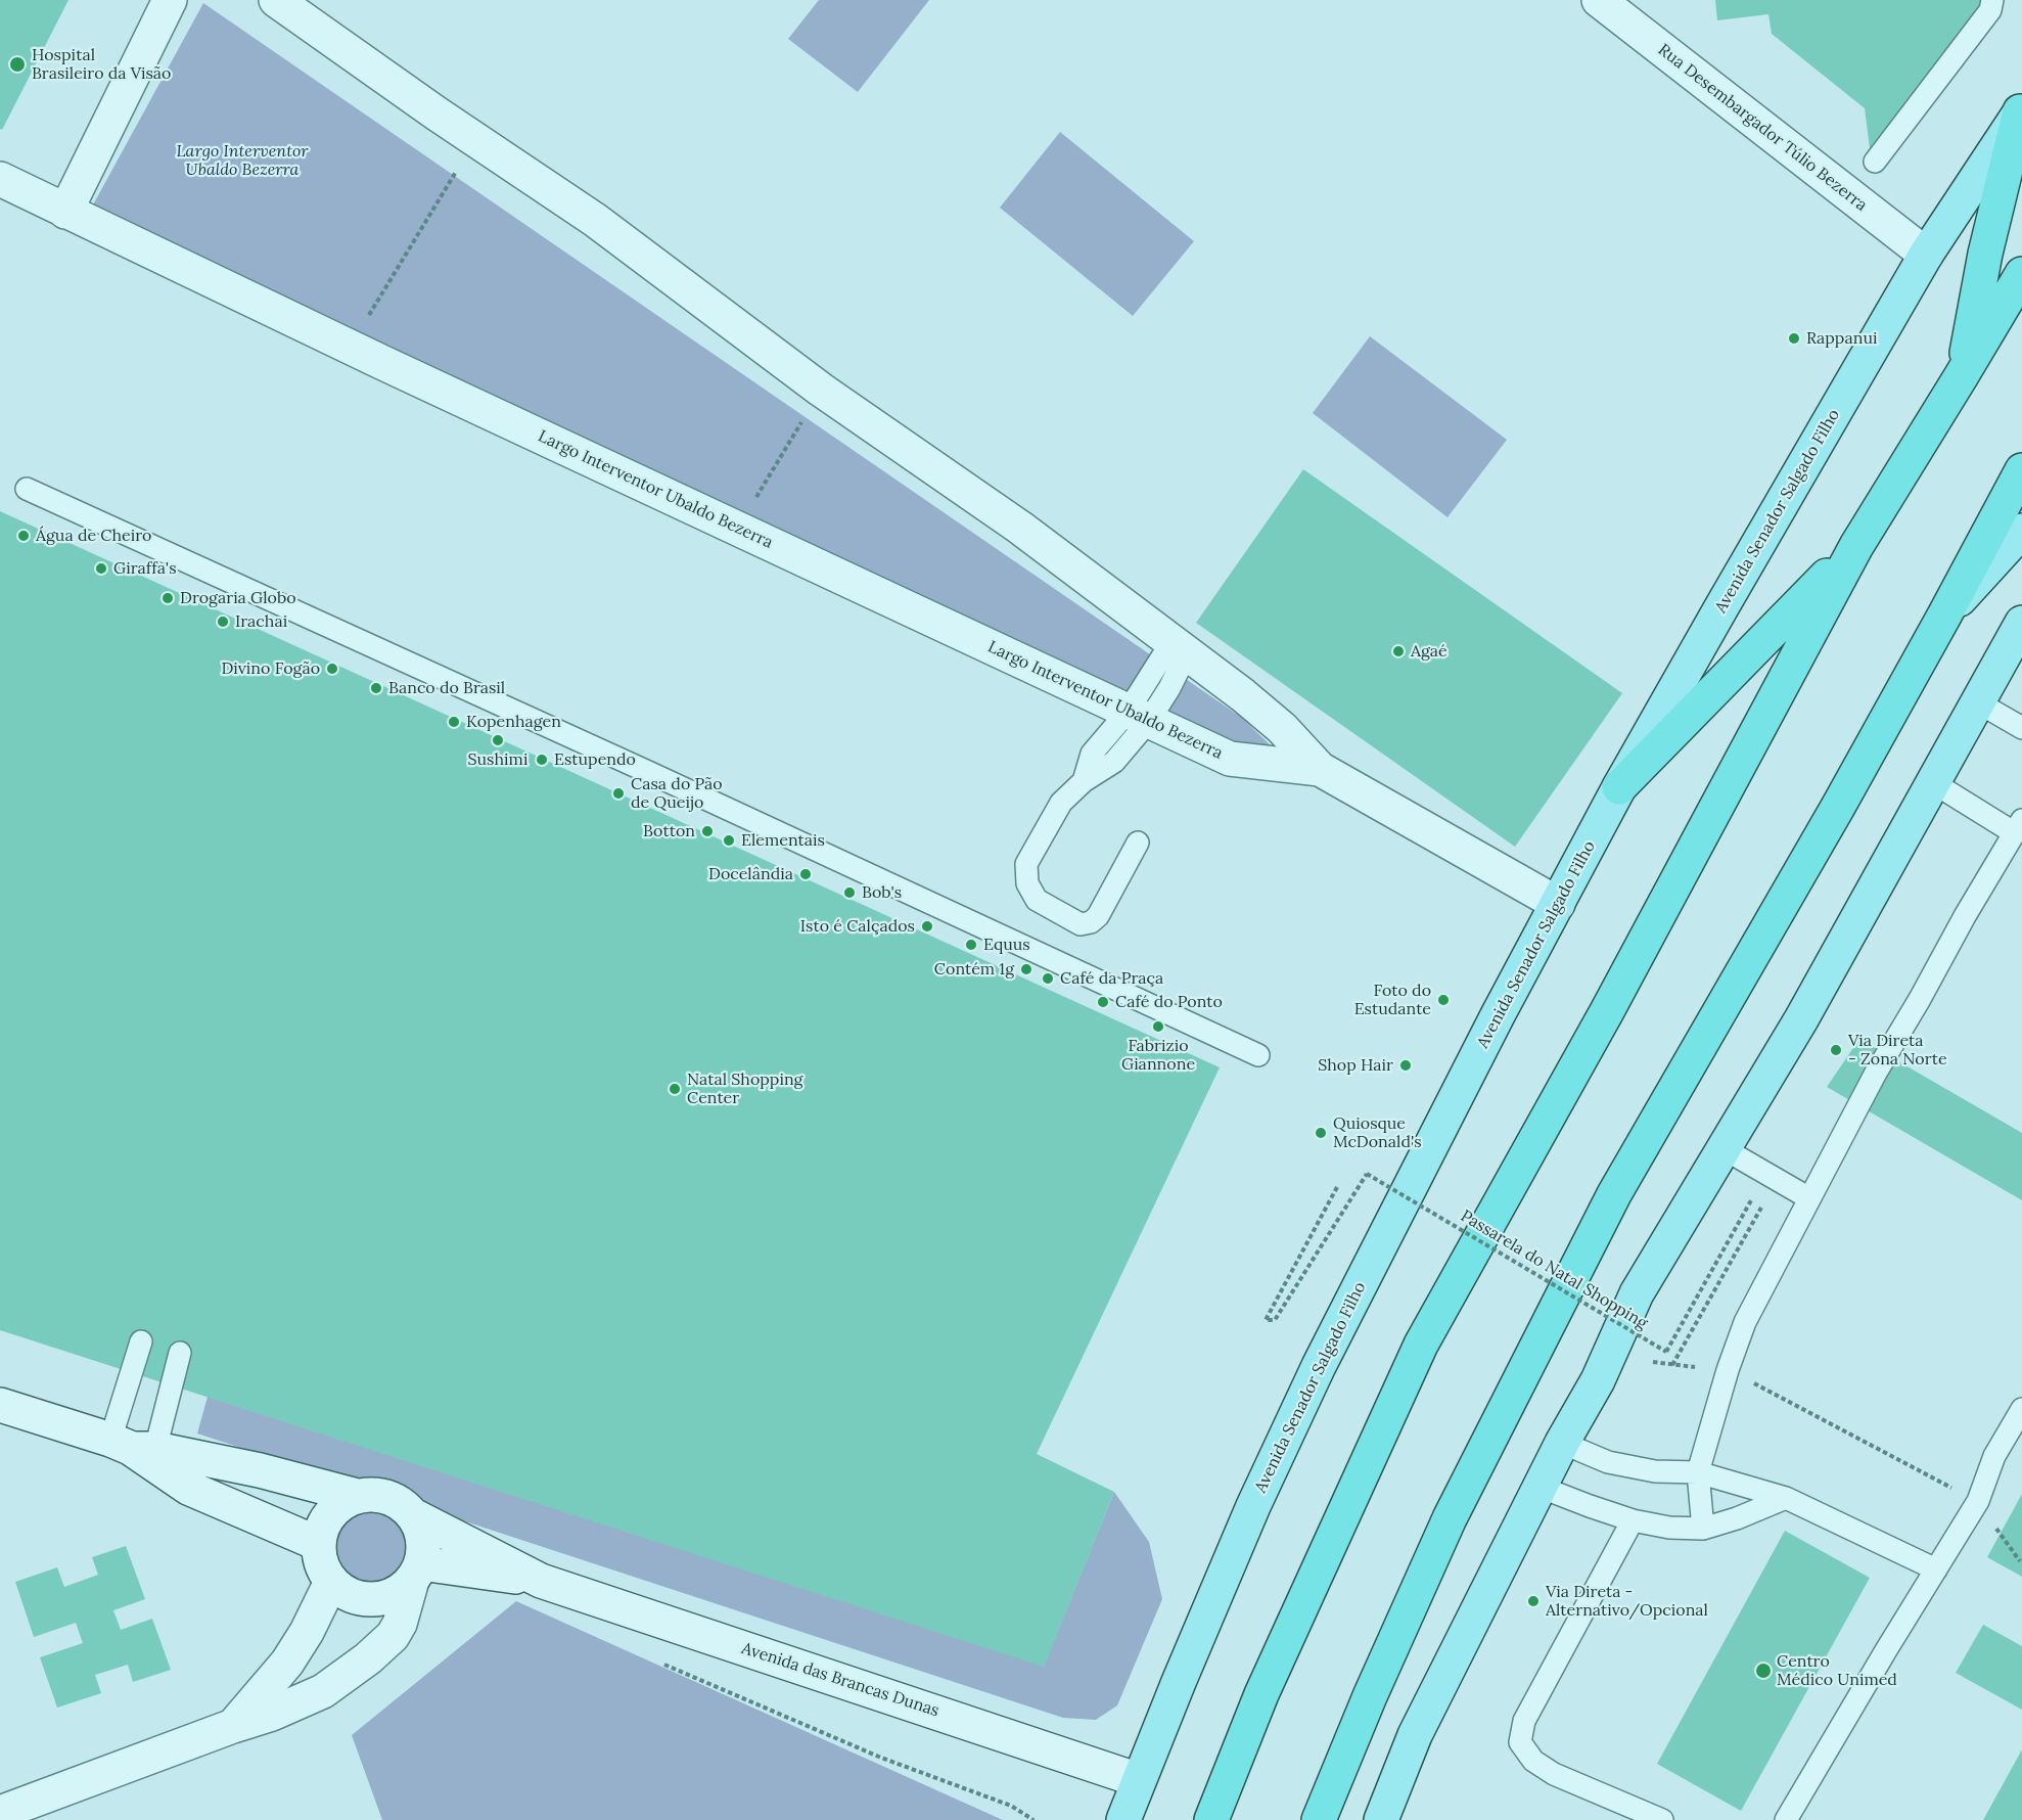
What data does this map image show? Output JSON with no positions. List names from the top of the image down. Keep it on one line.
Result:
{"streets":{"main road":["Avenida Senador Salgado Filho"],"street":["Rua Desembargador Túlio Bezerra","Largo Interventor Ubaldo Bezerra","Avenida das Brancas Dunas"],"path":["Passarela do Natal Shopping"]},"crossings":[["Rua Desembargador Túlio Bezerra","Avenida Senador Salgado Filho"],["Largo Interventor Ubaldo Bezerra","Avenida Senador Salgado Filho"],["Avenida Senador Salgado Filho","Avenida das Brancas Dunas"]],"parks":["Largo Interventor Ubaldo Bezerra"],"places":["Hospital Brasileiro da Visão","Rappanui","Água de Cheiro","Giraffa's","Drogaria Globo","Irachai","Agaé","Divino Fogão","Banco do Brasil","Kopenhagen","Sushimi","Estupendo","Casa do Pão de Queijo","Botton","Elementais","Docelândia","Bob's","Isto é Calçados","Equus","Contém 1g","Café da Praça","Foto do Estudante","Café do Ponto","Fabrizio Giannone","Via Direta - Zona Norte","Shop Hair","Natal Shopping Center","Quiosque McDonald's","Via Direta - Alternativo/Opcional","Centro Médico Unimed"]}
